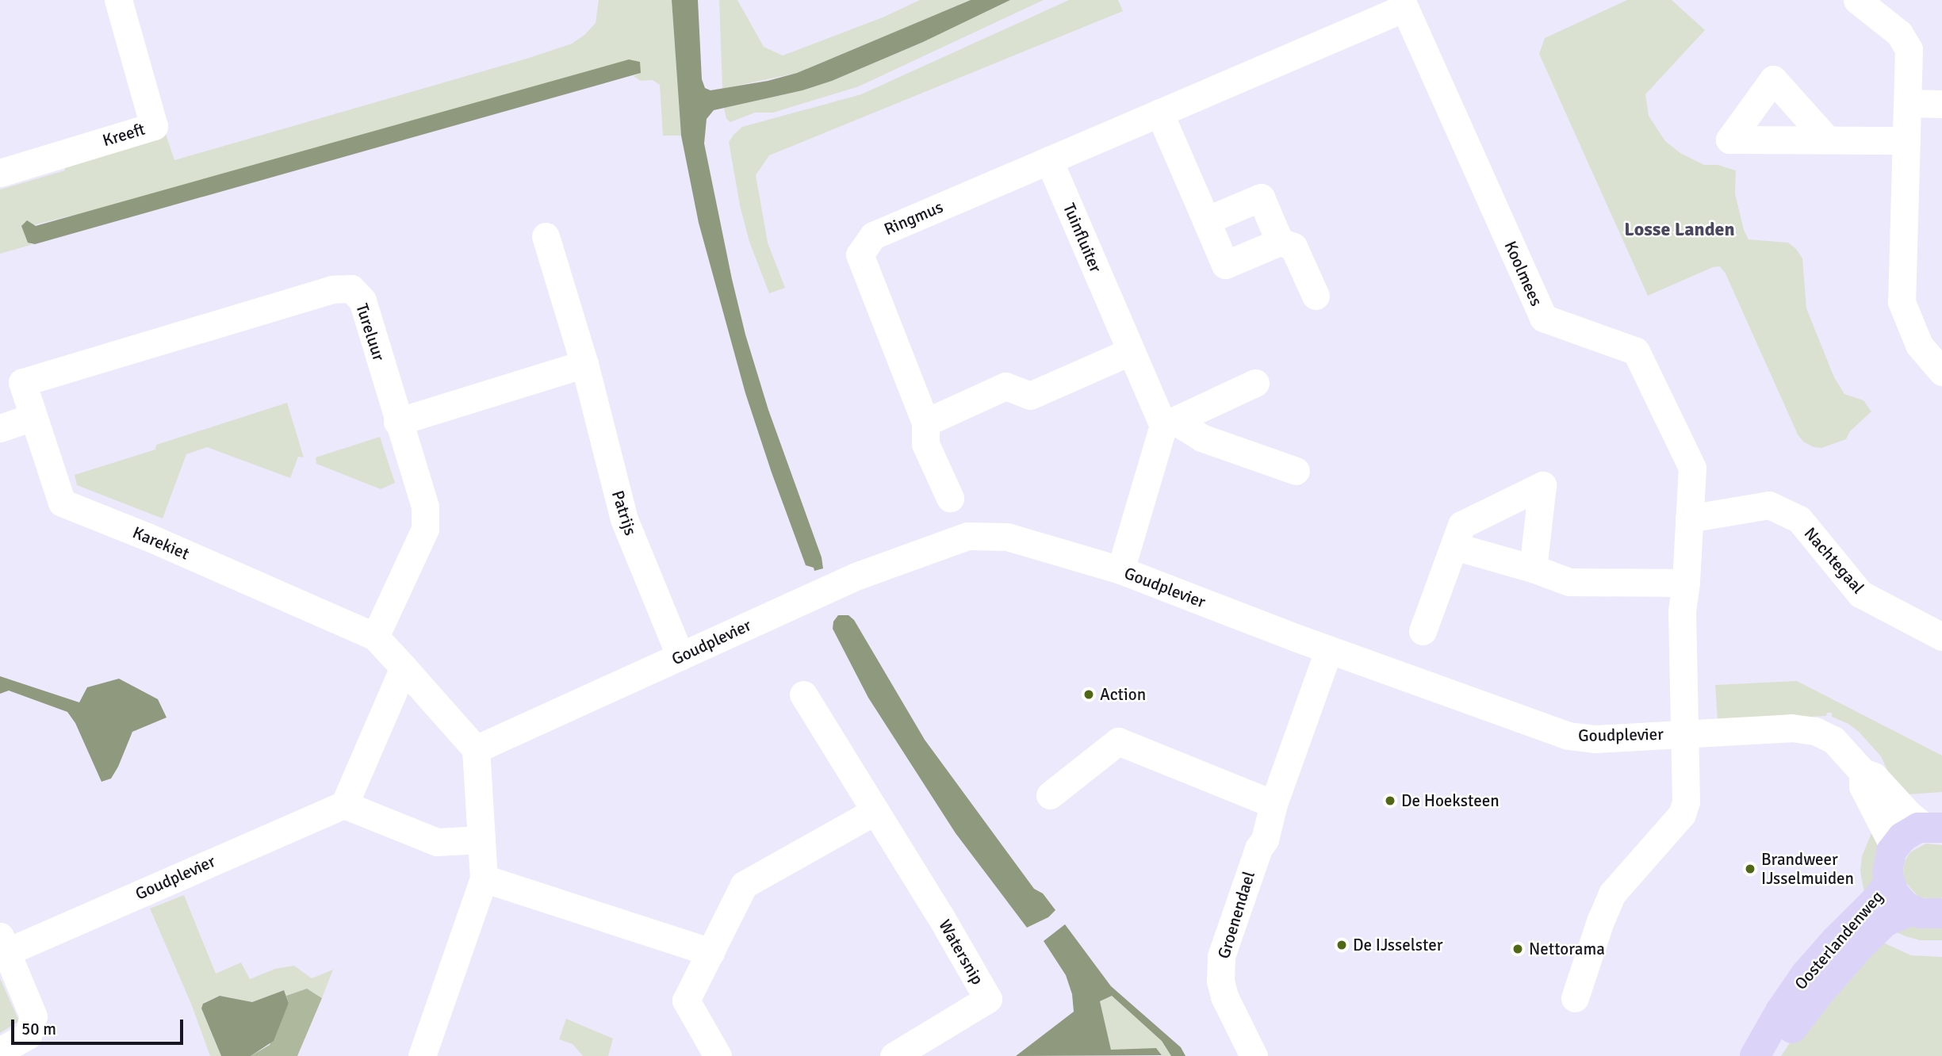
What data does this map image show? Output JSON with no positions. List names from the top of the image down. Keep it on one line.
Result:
{"streets":{"street":["Kreeft","Ringmus","Tuinfluiter","Koolmees","Tureluur","Patrijs","Karekiet","Nachtegaal","Goudplevier","Groenendael","Oosterlandenweg","Watersnip"]},"crossings":[["Ringmus","Tuinfluiter"],["Koolmees","Nachtegaal"],["Koolmees","Goudplevier"],["Tureluur","Karekiet"],["Patrijs","Goudplevier"],["Goudplevier","Groenendael"]],"districts":["Losse Landen"],"places":["Action","De Hoeksteen","Brandweer IJsselmuiden","De IJsselster","Nettorama"],"scale_bar":"50 m"}
